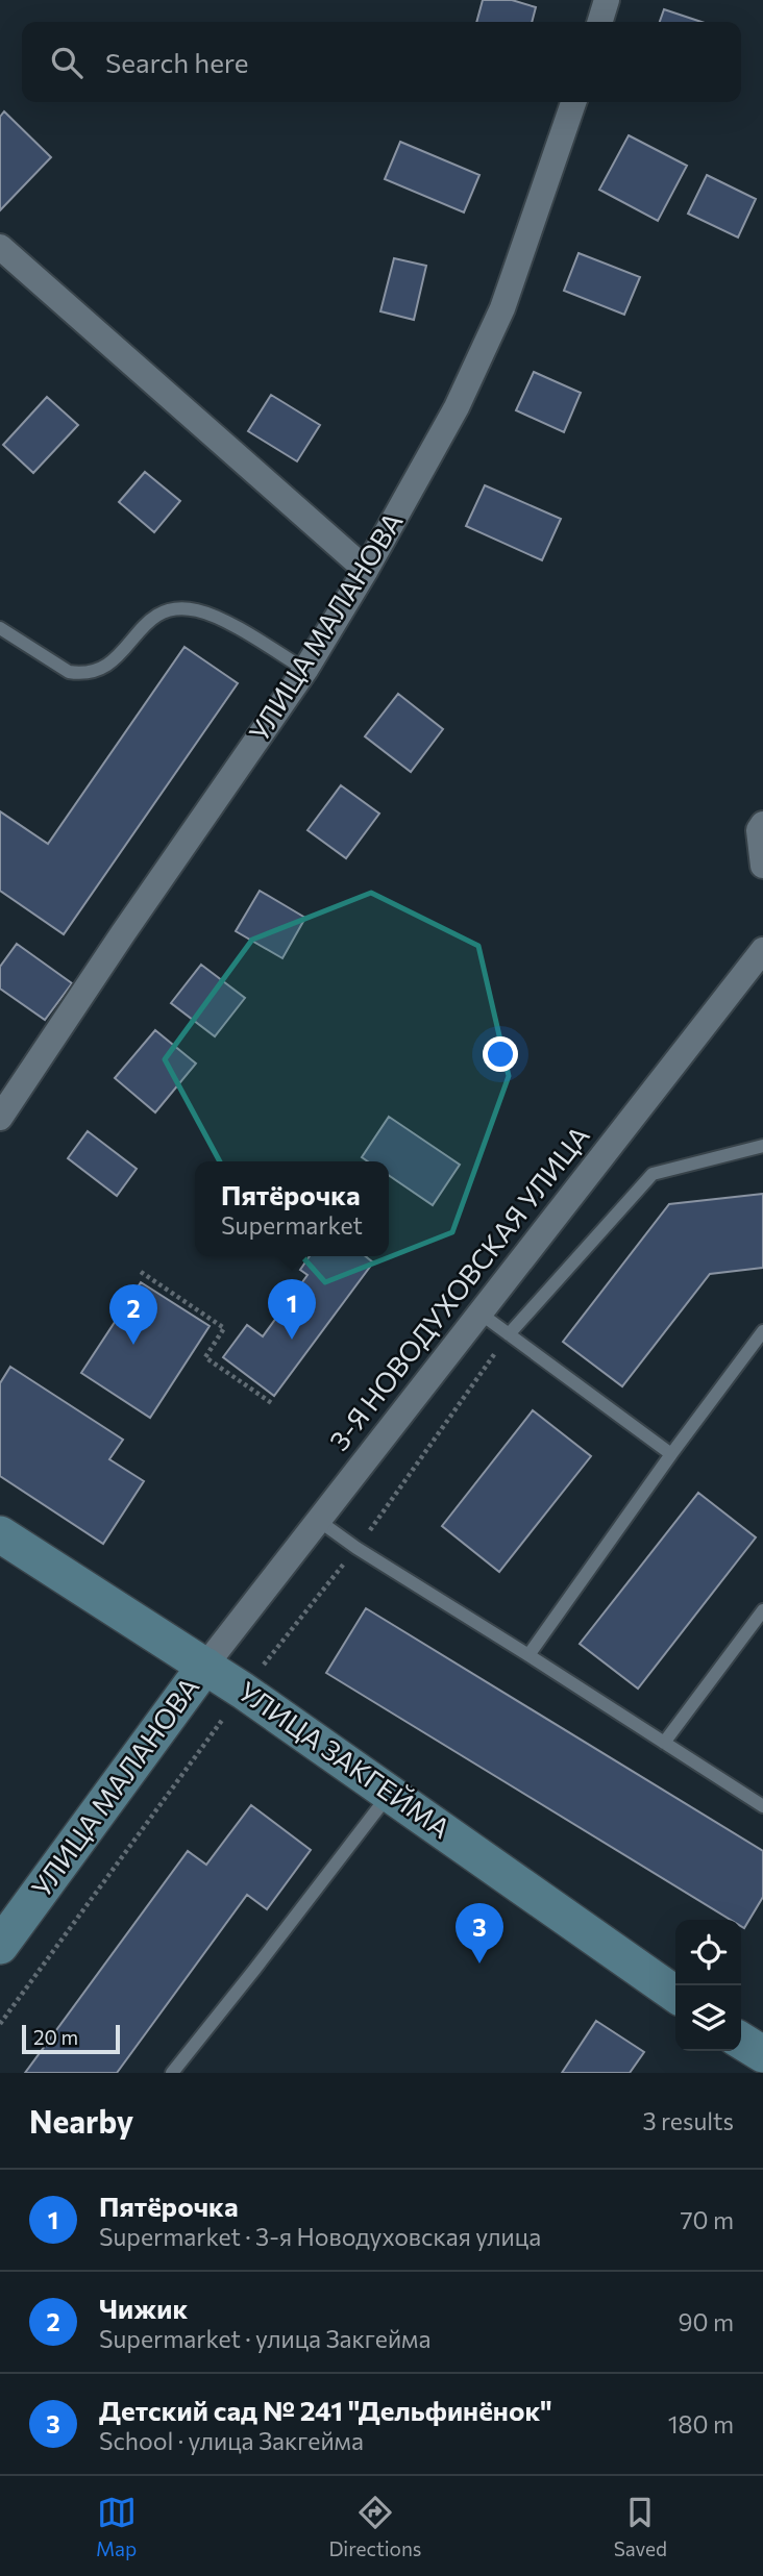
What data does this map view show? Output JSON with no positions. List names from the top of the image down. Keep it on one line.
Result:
{"streets":{"street":["УЛИЦА МАЛАНОВА","3-Я НОВОДУХОВСКАЯ УЛИЦА","УЛИЦА ЗАКГЕЙМА"]},"crossings":[["УЛИЦА МАЛАНОВА","3-Я НОВОДУХОВСКАЯ УЛИЦА"],["УЛИЦА МАЛАНОВА","УЛИЦА ЗАКГЕЙМА"],["3-Я НОВОДУХОВСКАЯ УЛИЦА","УЛИЦА ЗАКГЕЙМА"]],"scale_bar":"20 m","page":{"search":"Search here","popup":["Пятёрочка","Supermarket"],"pins":["1","2","3"],"scale":"20 m","heading":["Nearby","3 results"],"list":[{"mark":"1","name":"Пятёрочка","note":"Supermarket · 3-я Новодуховская улица","value":"70 m"},{"mark":"2","name":"Чижик","note":"Supermarket · улица Закгейма","value":"90 m"},{"mark":"3","name":"Детский сад № 241 \"Дельфинёнок\"","note":"School · улица Закгейма","value":"180 m"}],"nav":["Map","Directions","Saved"]}}
